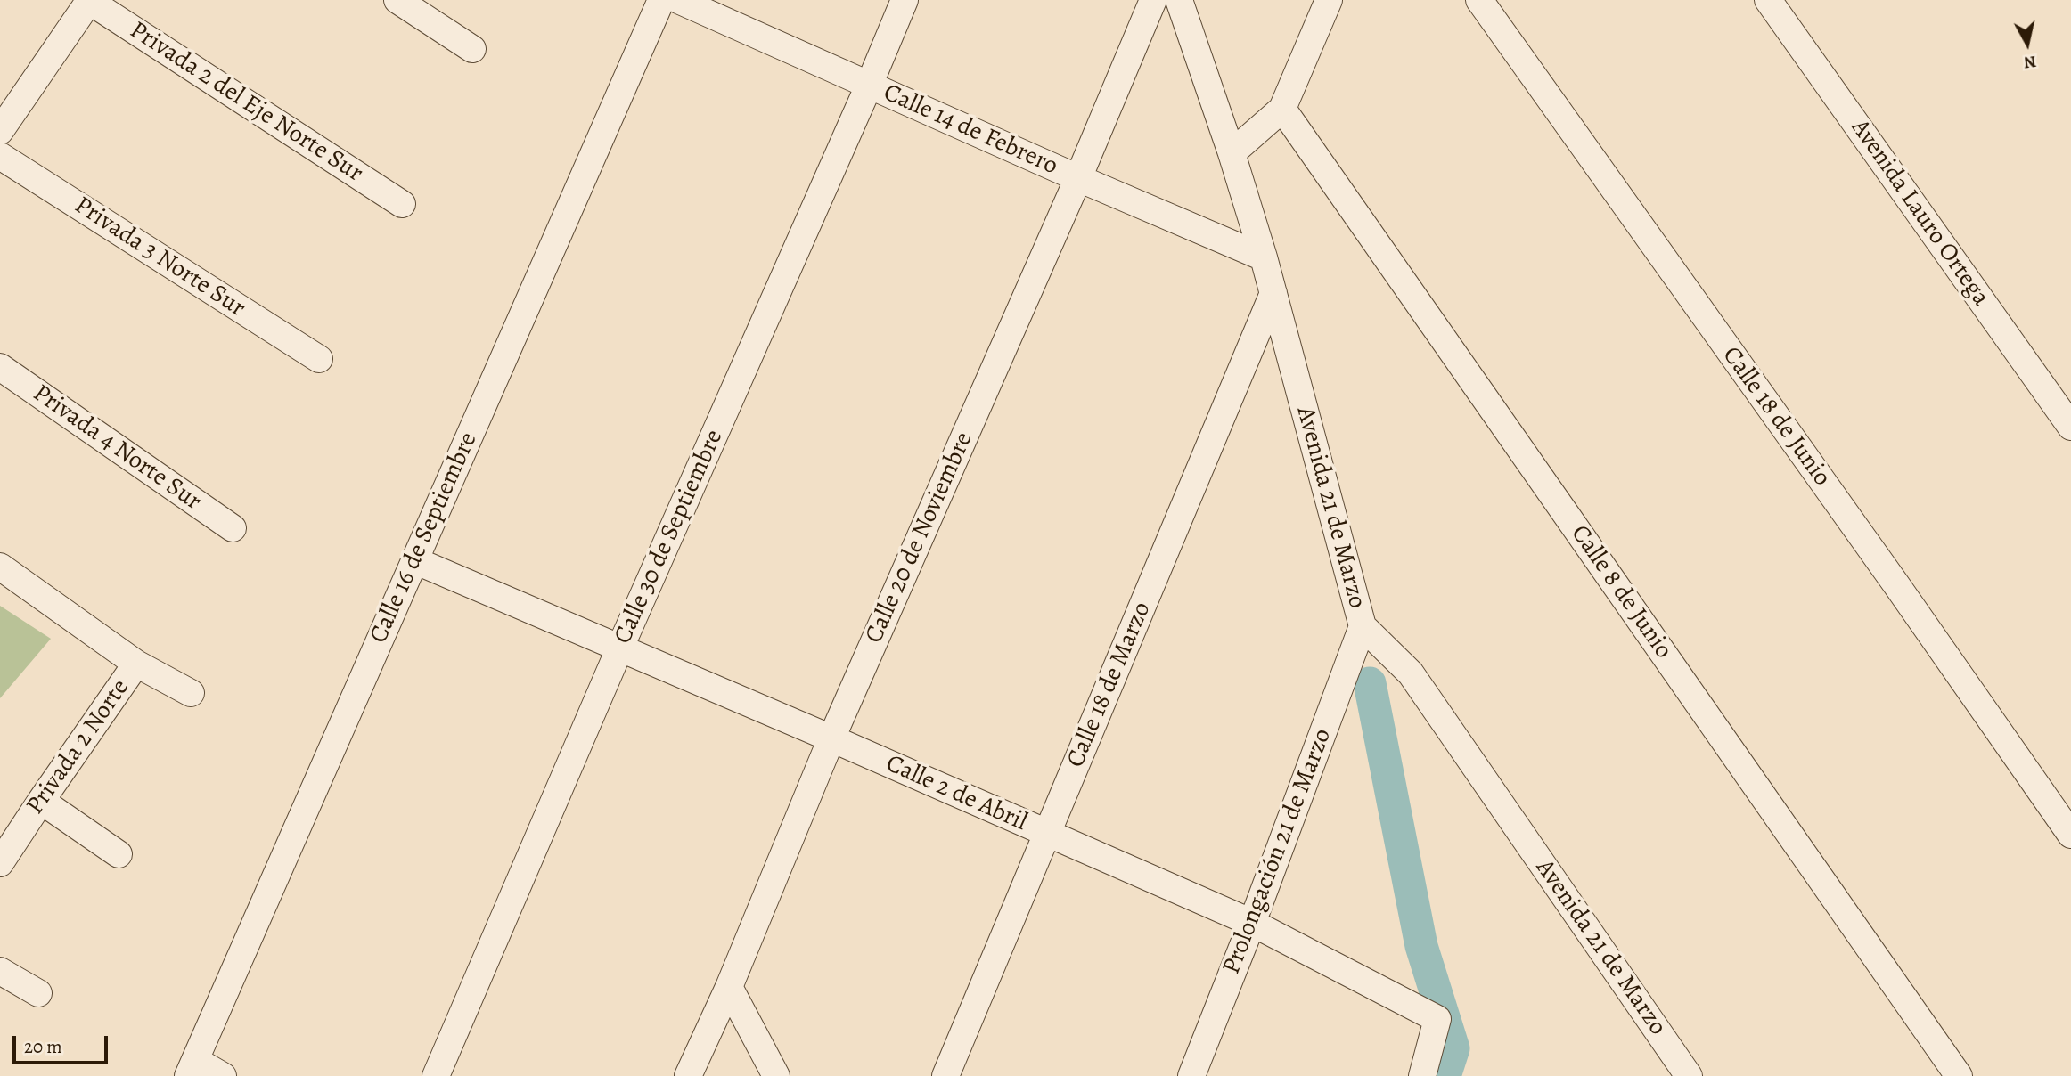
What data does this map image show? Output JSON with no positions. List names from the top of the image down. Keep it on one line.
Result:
{"streets":{"street":["Privada 2 del Eje Norte Sur","Calle 14 de Febrero","Avenida Lauro Ortega","Privada 3 Norte Sur","Calle 18 de Junio","Privada 4 Norte Sur","Avenida 21 de Marzo","Calle 30 de Septiembre","Calle 16 de Septiembre","Calle 20 de Noviembre","Calle 8 de Junio","Calle 18 de Marzo","Privada 2 Norte","Calle 2 de Abril","Prolongación 21 de Marzo"]},"crossings":[["Calle 14 de Febrero","Avenida 21 de Marzo"],["Calle 14 de Febrero","Calle 30 de Septiembre"],["Calle 14 de Febrero","Calle 20 de Noviembre"],["Avenida 21 de Marzo","Calle 18 de Marzo"],["Avenida 21 de Marzo","Prolongación 21 de Marzo"],["Calle 30 de Septiembre","Calle 2 de Abril"],["Calle 16 de Septiembre","Calle 2 de Abril"],["Calle 20 de Noviembre","Calle 2 de Abril"],["Calle 18 de Marzo","Calle 2 de Abril"],["Calle 2 de Abril","Prolongación 21 de Marzo"]],"scale_bar":"20 m","north":"bottom"}
